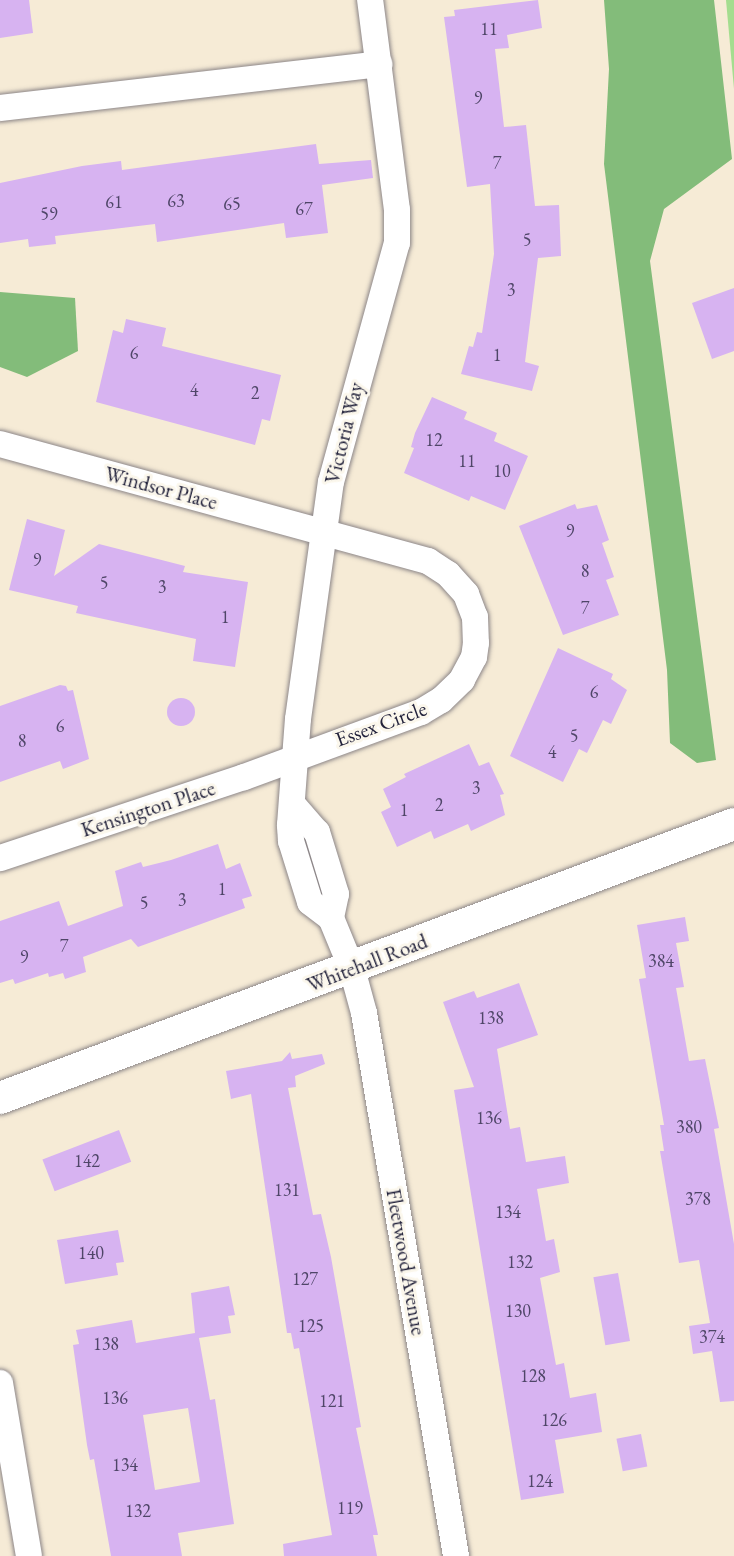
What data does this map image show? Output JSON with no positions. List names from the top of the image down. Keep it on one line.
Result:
{"streets":{"street":["Victoria Way","Windsor Place","Essex Circle","Kensington Place","Whitehall Road","Fleetwood Avenue"]},"crossings":[["Victoria Way","Windsor Place"],["Victoria Way","Essex Circle"],["Victoria Way","Kensington Place"],["Victoria Way","Whitehall Road"],["Victoria Way","Fleetwood Avenue"],["Windsor Place","Essex Circle"],["Essex Circle","Kensington Place"],["Whitehall Road","Fleetwood Avenue"]],"house_numbers":["11","9","7","63","61","65","67","59","5","3","6","1","4","2","12","11","10","9","9","8","5","3","7","1","6","6","5","8","4","3","2","1","1","3","5","7","9","384","138","136","380","142","131","378","134","140","132","127","130","125","374","138","128","136","121","126","134","124","119","132"]}
